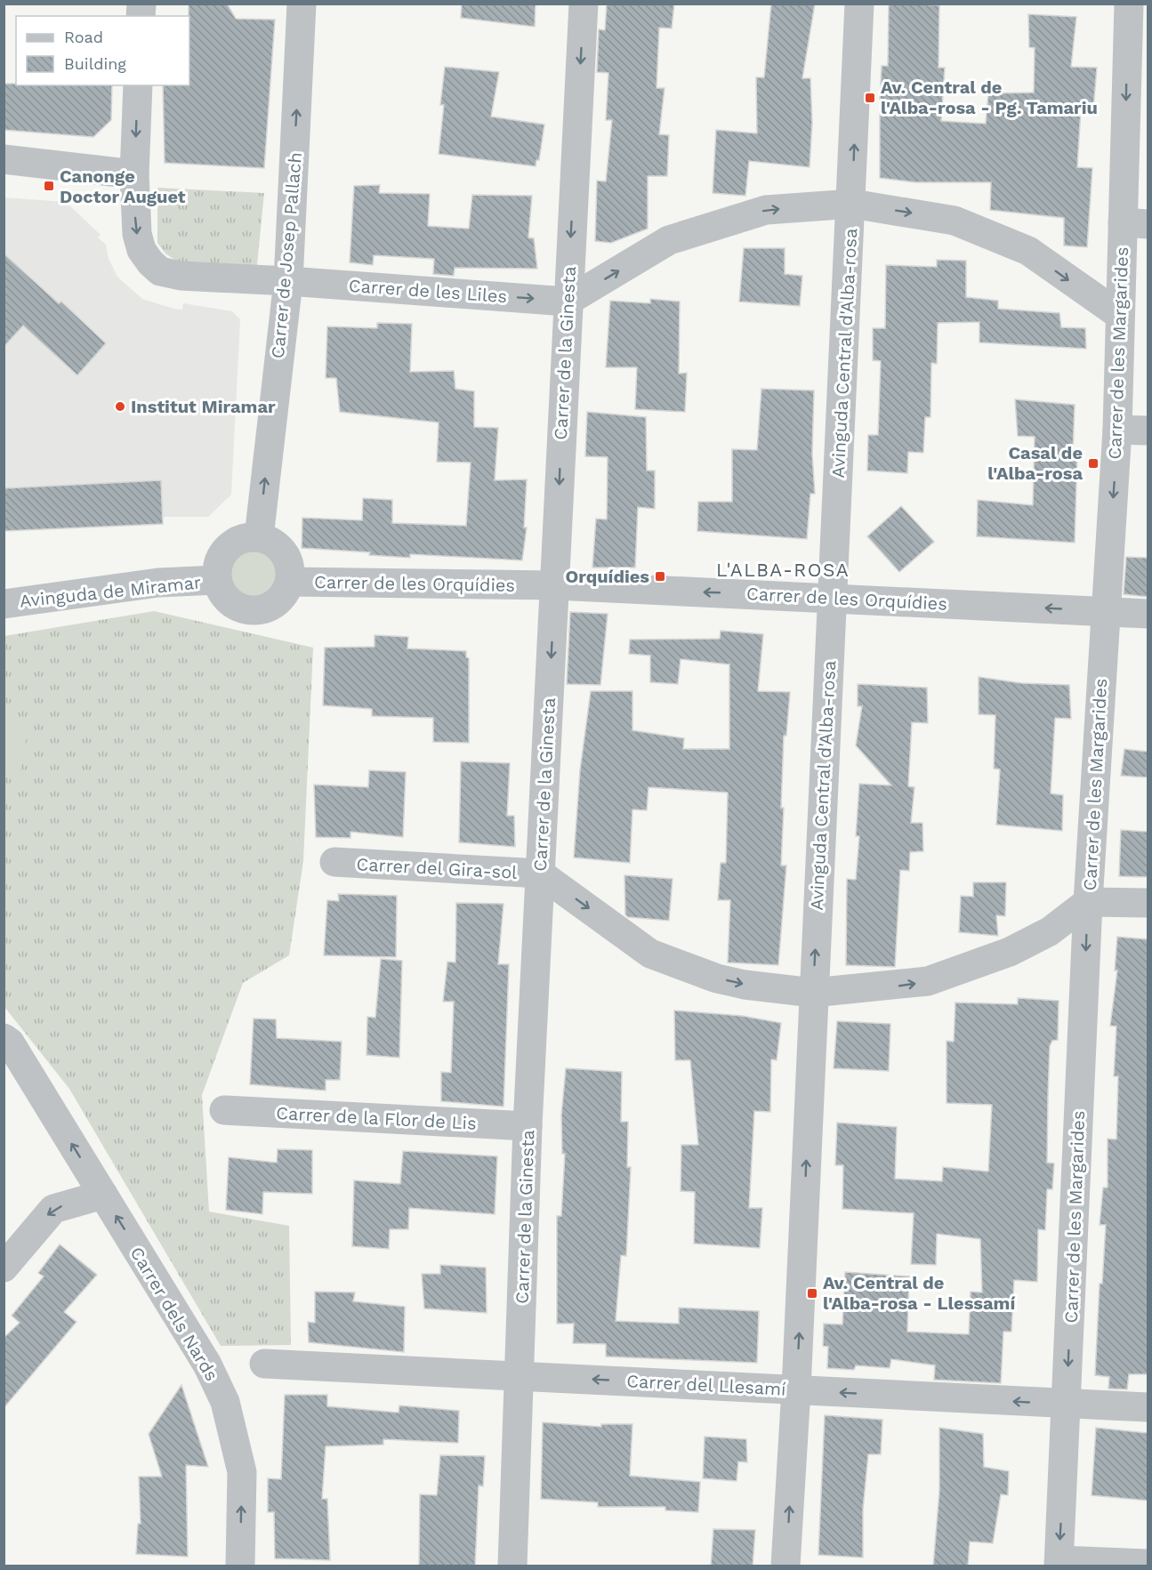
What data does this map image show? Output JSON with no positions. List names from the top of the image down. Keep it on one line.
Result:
{"streets":{"street":["Carrer de Josep Pallach","Carrer de les Liles","Carrer de la Ginesta","Avinguda Central d'Alba-rosa","Carrer de les Margarides","Carrer de les Orquídies","Avinguda de Miramar","Carrer del Gira-sol","Carrer de la Flor de Lis","Carrer dels Nards","Carrer del Llesamí"]},"crossings":[["Carrer de Josep Pallach","Carrer de les Liles"],["Carrer de Josep Pallach","Carrer de les Orquídies"],["Carrer de Josep Pallach","Avinguda de Miramar"],["Carrer de les Liles","Carrer de la Ginesta"],["Carrer de la Ginesta","Carrer de les Orquídies"],["Carrer de la Ginesta","Carrer del Gira-sol"],["Carrer de la Ginesta","Carrer de la Flor de Lis"],["Carrer de la Ginesta","Carrer del Llesamí"],["Avinguda Central d'Alba-rosa","Carrer de les Orquídies"],["Avinguda Central d'Alba-rosa","Carrer del Llesamí"],["Carrer de les Margarides","Carrer de les Orquídies"],["Carrer de les Margarides","Carrer del Llesamí"],["Carrer de les Orquídies","Avinguda de Miramar"]],"one_way":["Carrer de Josep Pallach","Carrer de la Ginesta","Avinguda Central d'Alba-rosa","Carrer de les Margarides","Carrer de les Orquídies","Carrer dels Nards","Carrer del Llesamí"],"districts":["L'ALBA-ROSA"],"places":{"transit":["Av. Central de l'Alba-rosa - Pg. Tamariu","Canonge Doctor Auguet","Casal de l'Alba-rosa","Orquídies","Av. Central de l'Alba-rosa - Llessamí"],"other":["Institut Miramar"]},"legend":["Road","Building"]}
